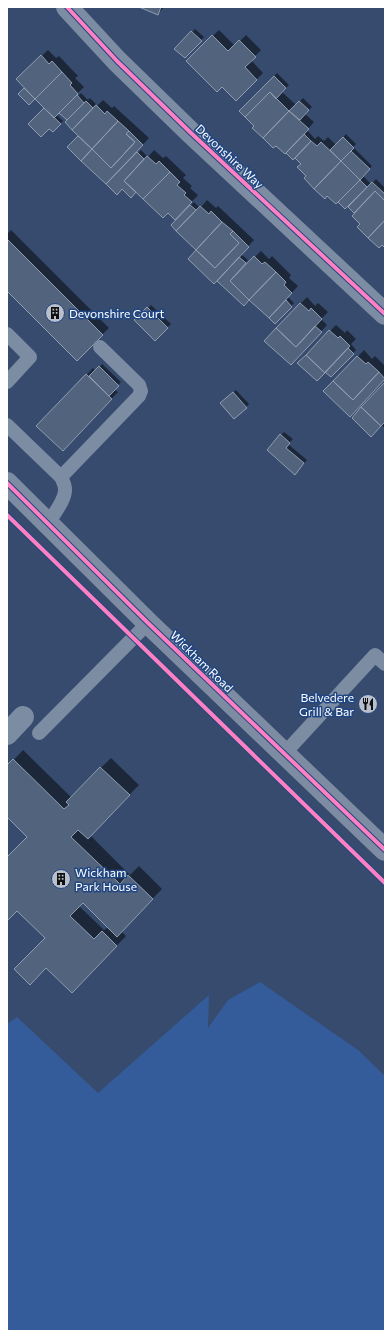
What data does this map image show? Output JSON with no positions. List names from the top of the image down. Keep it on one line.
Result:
{"streets":{"highway":["Wickham Road"],"street":["Devonshire Way"]},"places":{"building":["Devonshire Court","Wickham Park House"],"restaurant":["Belvedere Grill & Bar"]}}
